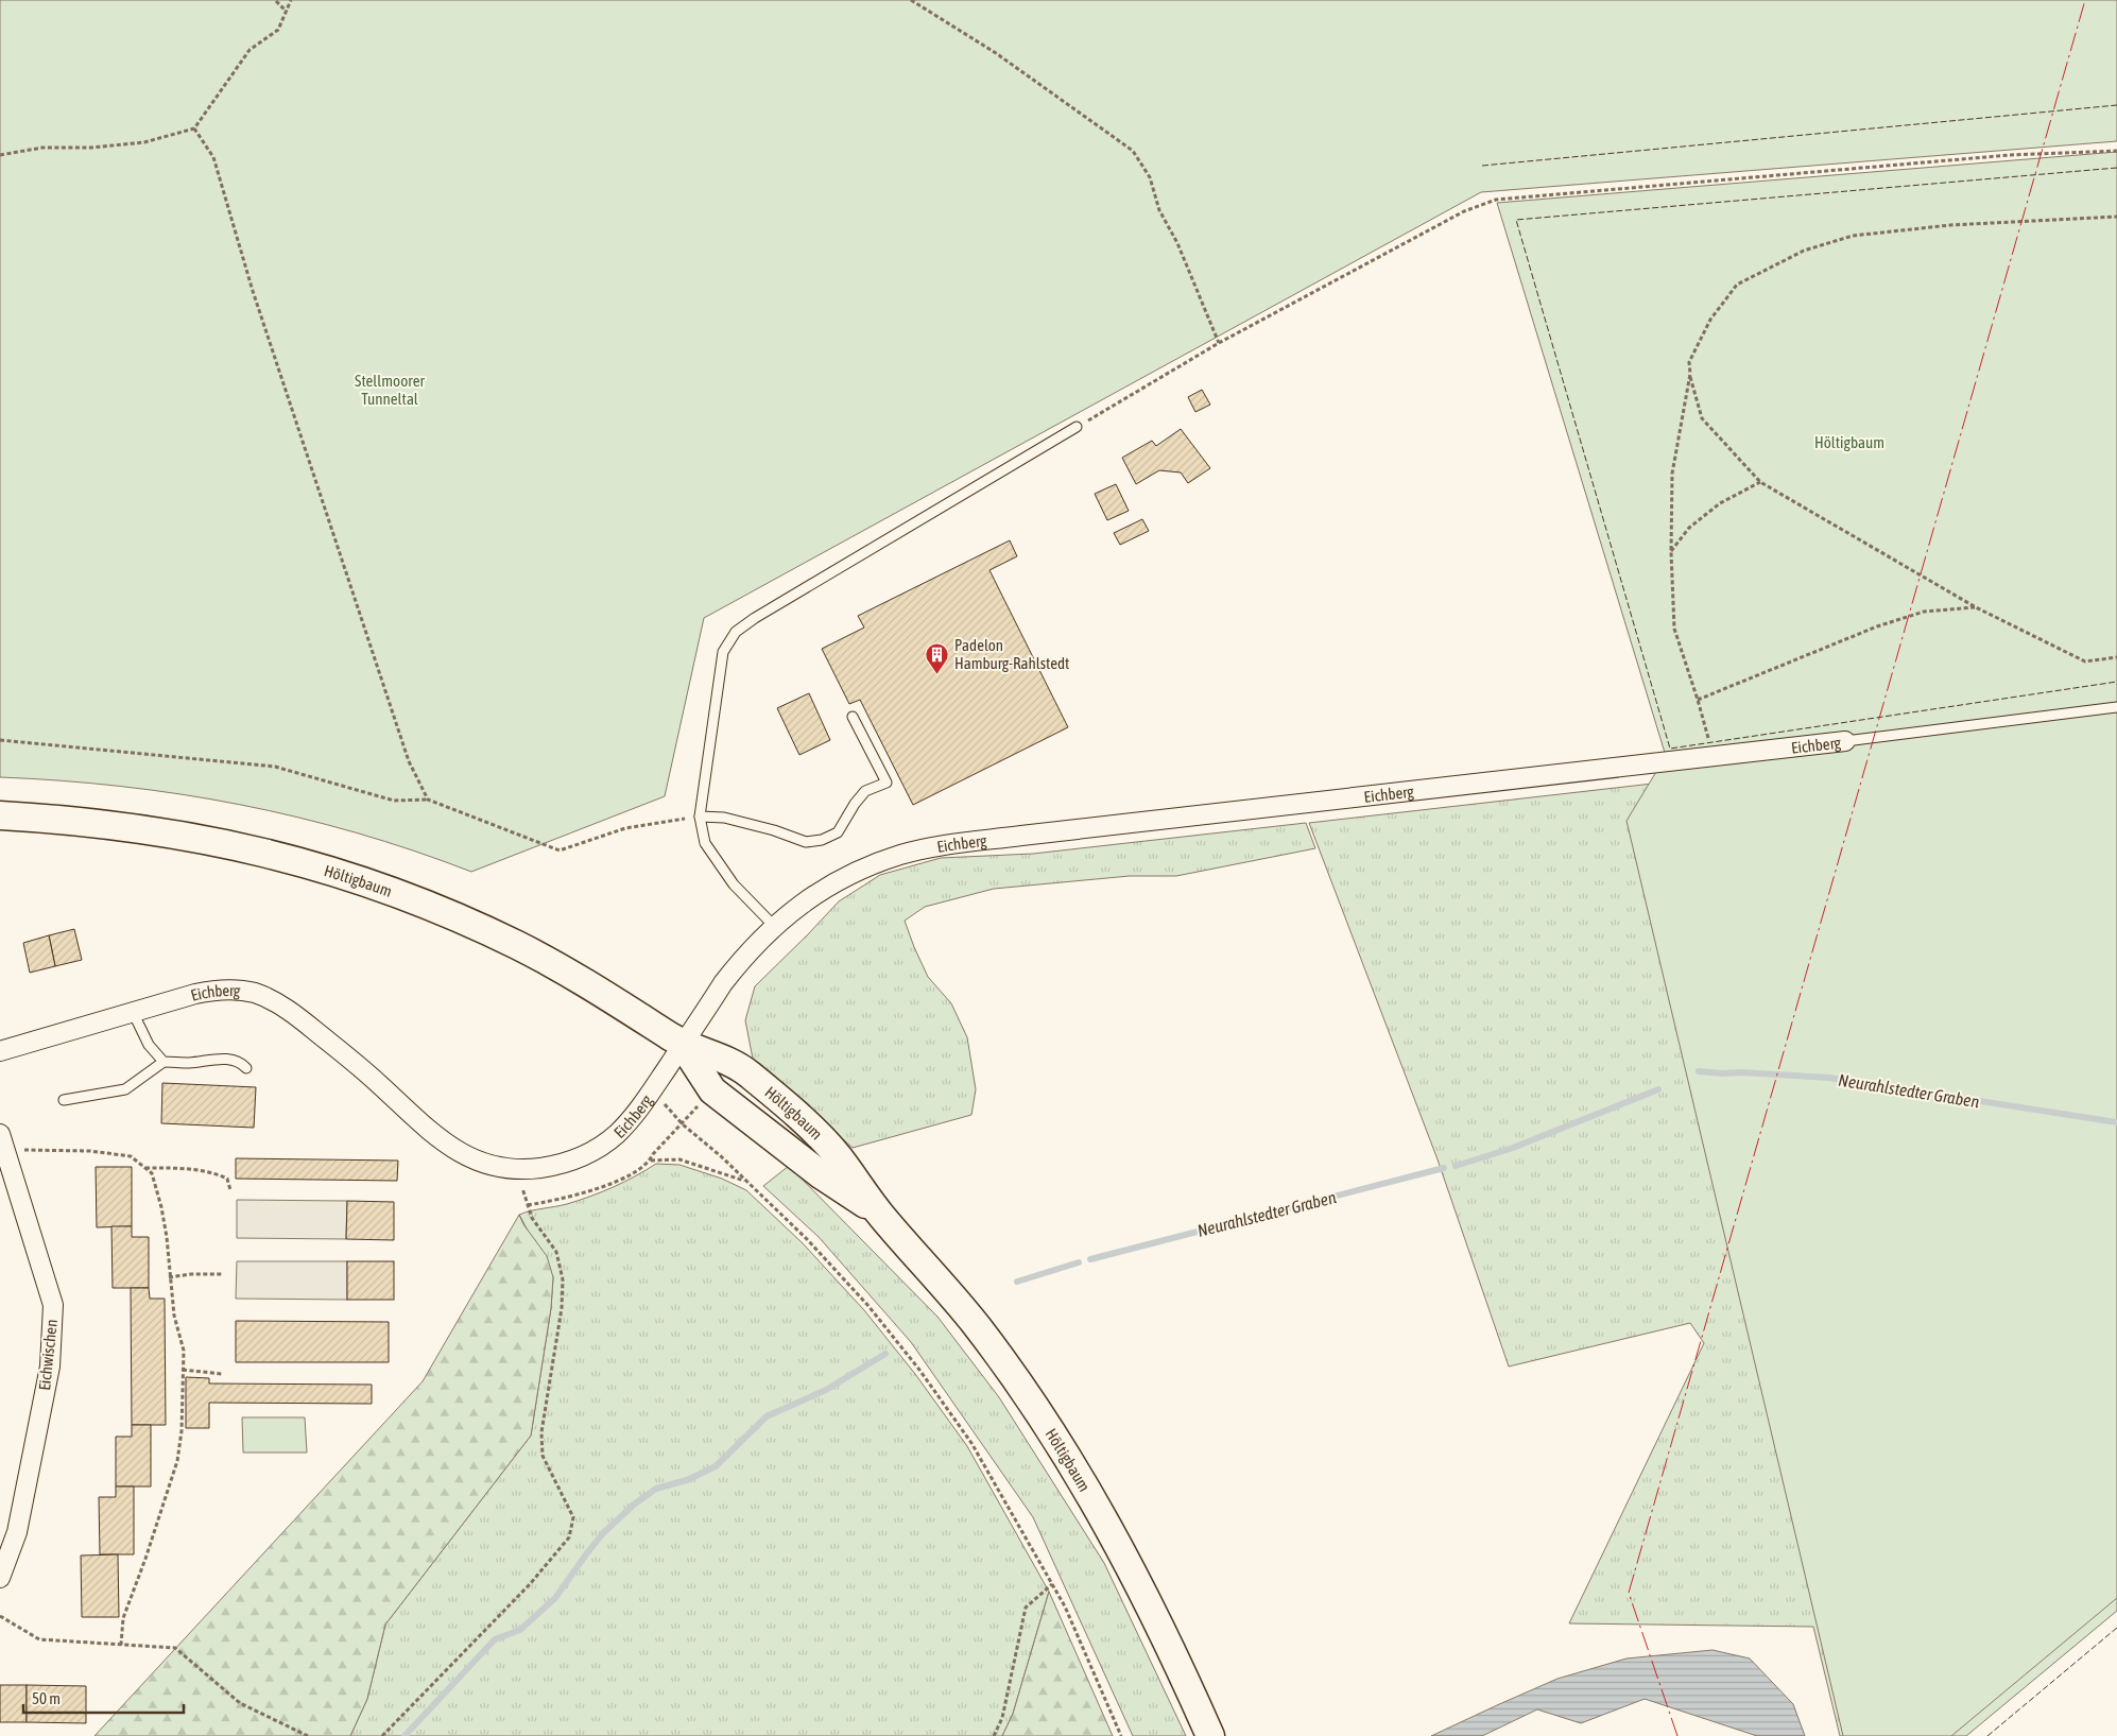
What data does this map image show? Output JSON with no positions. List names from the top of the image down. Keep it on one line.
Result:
{"streets":{"main road":["Höltigbaum"],"street":["Eichberg","Eichwischen"]},"crossings":[["Eichberg","Höltigbaum"]],"water":["Neurahlstedter Graben"],"parks":["Stellmoorer Tunneltal","Höltigbaum"],"places":{"building":["Padelon Hamburg-Rahlstedt"]},"scale_bar":"50 m"}
